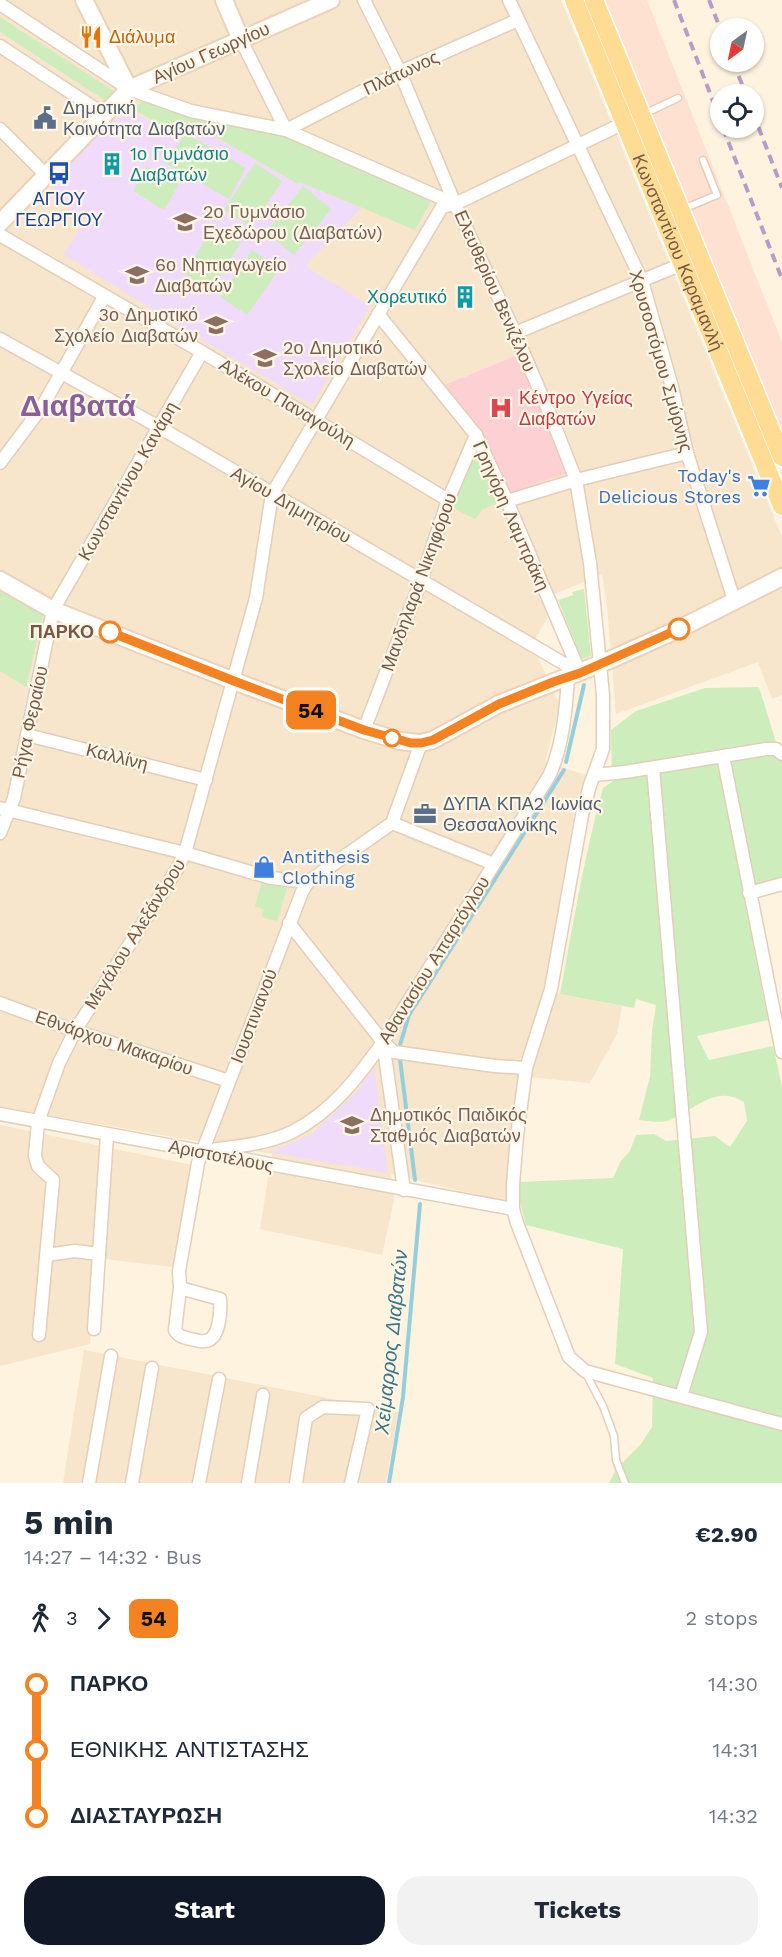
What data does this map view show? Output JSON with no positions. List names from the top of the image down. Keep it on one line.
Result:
{"streets":{"main road":["Αγίου Γεωργίου","Κωνσταντίνου Καραμανλή"],"street":["Πλάτωνος","Ελευθερίου Βενιζέλου","Χρυσοστόμου Σμύρνης","Αλέκου Παναγούλη","Κωνσταντίνου Κανάρη","Αγίου Δημητρίου","Γρηγόρη Λαμπράκη","Μανδηλαρά Νικηφόρου","Ρήγα Φεραίου","Καλλίνη","Μεγάλου Αλεξάνδρου","Αθανασίου Απαρτόγλου","Ιουστινιανού","Εθνάρχου Μακαρίου","Αριστοτέλους"]},"crossings":[["Πλάτωνος","Ελευθερίου Βενιζέλου"],["Πλάτωνος","Χρυσοστόμου Σμύρνης"],["Ελευθερίου Βενιζέλου","Αριστοτέλους"],["Αλέκου Παναγούλη","Κωνσταντίνου Κανάρη"],["Αλέκου Παναγούλη","Μανδηλαρά Νικηφόρου"],["Κωνσταντίνου Κανάρη","Αγίου Δημητρίου"],["Κωνσταντίνου Κανάρη","Ρήγα Φεραίου"],["Αγίου Δημητρίου","Γρηγόρη Λαμπράκη"],["Αγίου Δημητρίου","Μανδηλαρά Νικηφόρου"],["Αγίου Δημητρίου","Μεγάλου Αλεξάνδρου"],["Αγίου Δημητρίου","Αθανασίου Απαρτόγλου"],["Γρηγόρη Λαμπράκη","Μανδηλαρά Νικηφόρου"],["Γρηγόρη Λαμπράκη","Αθανασίου Απαρτόγλου"],["Ρήγα Φεραίου","Καλλίνη"],["Καλλίνη","Μεγάλου Αλεξάνδρου"],["Μεγάλου Αλεξάνδρου","Εθνάρχου Μακαρίου"],["Μεγάλου Αλεξάνδρου","Αριστοτέλους"],["Αθανασίου Απαρτόγλου","Ιουστινιανού"],["Αθανασίου Απαρτόγλου","Αριστοτέλους"],["Ιουστινιανού","Εθνάρχου Μακαρίου"],["Ιουστινιανού","Αριστοτέλους"]],"districts":["Διαβατά"],"water":["Χείμαρρος Διαβατών"],"places":{"restaurant":["Διάλυμα"],"public building":["Δημοτική Κοινότητα Διαβατών"],"building":["1ο Γυμνάσιο Διαβατών","Χορευτικό"],"bus stop":["ΑΓΙΟΥ ΓΕΩΡΓΙΟΥ"],"school or university":["2ο Γυμνάσιο Εχεδώρου (Διαβατών)","6ο Νηπιαγωγείο Διαβατών","3ο Δημοτικό Σχολείο Διαβατών","2ο Δημοτικό Σχολείο Διαβατών","Δημοτικός Παιδικός Σταθμός Διαβατών"],"hospital":["Κέντρο Υγείας Διαβατών"],"supermarket":["Today's Delicious Stores"],"other":["ΠΑΡΚΟ"],"office":["ΔΥΠΑ ΚΠΑ2 Ιωνίας Θεσσαλονίκης"],"shop":["Antithesis Clothing"]},"lines":["bus line 54"],"north":"bottom left","page":{"on_map":"54","heading":["5 min","14:27 – 14:32 · Bus","€2.90"],"legs":["3","54","2 stops"],"list":[{"name":"ΠΑΡΚΟ","value":"14:30"},{"name":"ΕΘΝΙΚΗΣ ΑΝΤΙΣΤΑΣΗΣ","value":"14:31"},{"name":"ΔΙΑΣΤΑΥΡΩΣΗ","value":"14:32"}],"buttons":["Start","Tickets"]}}
